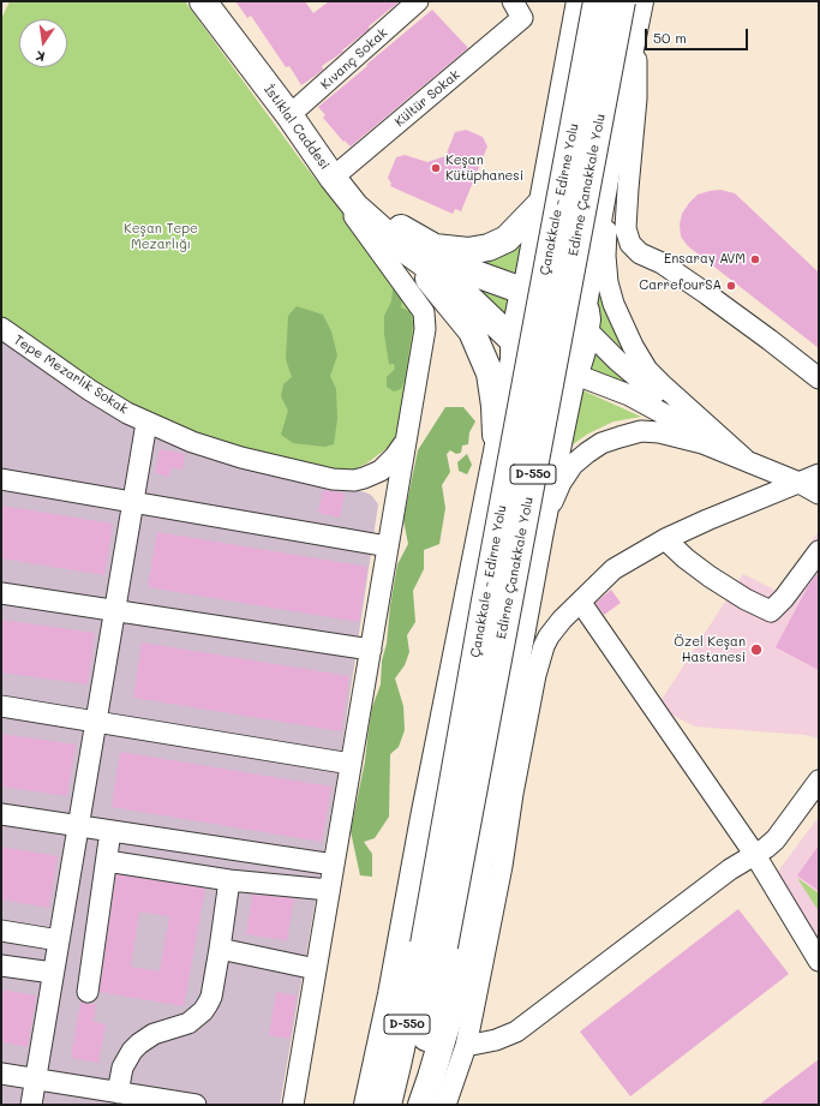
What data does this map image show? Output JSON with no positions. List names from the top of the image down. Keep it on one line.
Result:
{"streets":{"main road":["İstiklal Caddesi","Edirne Çanakkale Yolu","Çanakkale - Edirne Yolu","D-550"],"street":["Kıvanç Sokak","Kültür Sokak","Tepe Mezarlık Sokak"]},"crossings":[["Kıvanç Sokak","İstiklal Caddesi"],["Kültür Sokak","İstiklal Caddesi"],["Edirne Çanakkale Yolu","Çanakkale - Edirne Yolu"]],"parks":["Keşan Tepe Mezarlığı"],"places":["Keşan Kütüphanesi","Ensaray AVM","CarrefourSA","Özel Keşan Hastanesi"],"scale_bar":"50 m","north":"bottom"}
